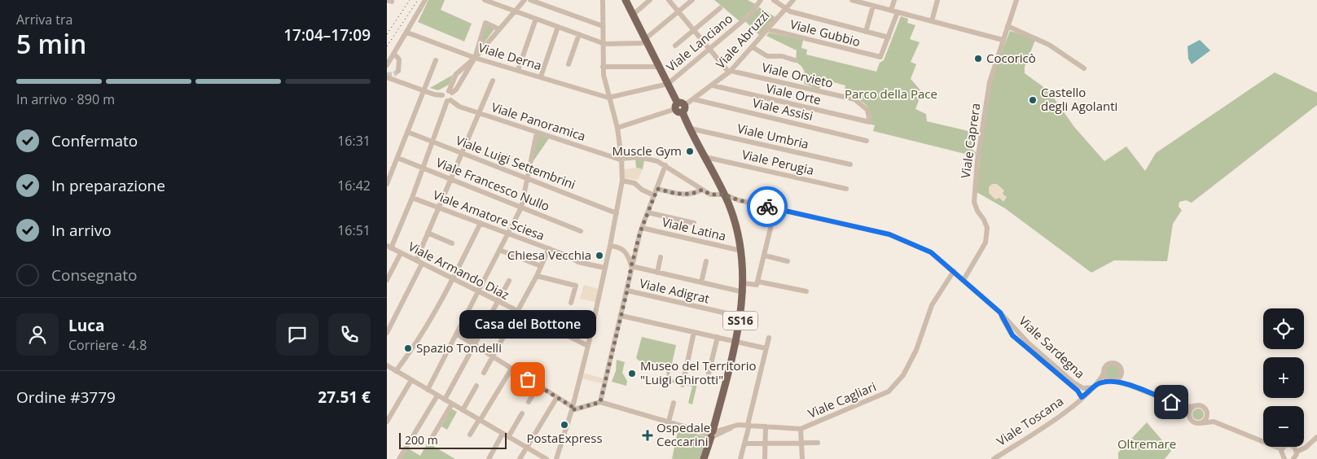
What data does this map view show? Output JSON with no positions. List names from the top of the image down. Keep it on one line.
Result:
{"streets":{"main road":["SS16"],"street":["Viale Gubbio","Viale Abruzzi","Viale Lanciano","Viale Derna","Viale Orvieto","Viale Orte","Viale Assisi","Viale Panoramica","Viale Umbria","Viale Caprera","Viale Luigi Settembrini","Viale Perugia","Viale Francesco Nullo","Viale Amatore Sciesa","Viale Latina","Viale Armando Diaz","Viale Adigrat","Viale Sardegna","Viale Cagliari","Viale Toscana"]},"crossings":[["Viale Gubbio","Viale Abruzzi"],["Viale Abruzzi","Viale Orvieto"],["Viale Abruzzi","Viale Orte"],["Viale Abruzzi","Viale Assisi"],["Viale Abruzzi","SS16"],["Viale Lanciano","SS16"],["Viale Orvieto","Viale Orte"],["Viale Panoramica","Viale Sardegna"],["Viale Umbria","SS16"],["Viale Caprera","Viale Sardegna"],["Viale Perugia","SS16"],["Viale Latina","SS16"],["Viale Adigrat","SS16"],["SS16","Viale Sardegna"],["SS16","Viale Cagliari"],["Viale Sardegna","Viale Cagliari"],["Viale Sardegna","Viale Toscana"]],"parks":["Parco della Pace","Oltremare"],"places":{"other":["Cocoricò","Castello degli Agolanti","Muscle Gym","Chiesa Vecchia","Spazio Tondelli","Museo del Territorio \"Luigi Ghirotti\"","Casa del Bottone","PostaExpress"],"health":["Ospedale Ceccarini"]},"scale_bar":"200 m","page":{"heading":["5 min","Arriva tra","17:04–17:09"],"panel":["Luca","Corriere · 4.8","Ordine #3779","27.51 €"],"bar":"In arrivo · 890 m","list":[["Confermato","16:31"],["In preparazione","16:42"],["In arrivo","16:51"],"Consegnato"],"map_buttons":["+","−"],"bubble":"Casa del Bottone","scale":"200 m"}}
